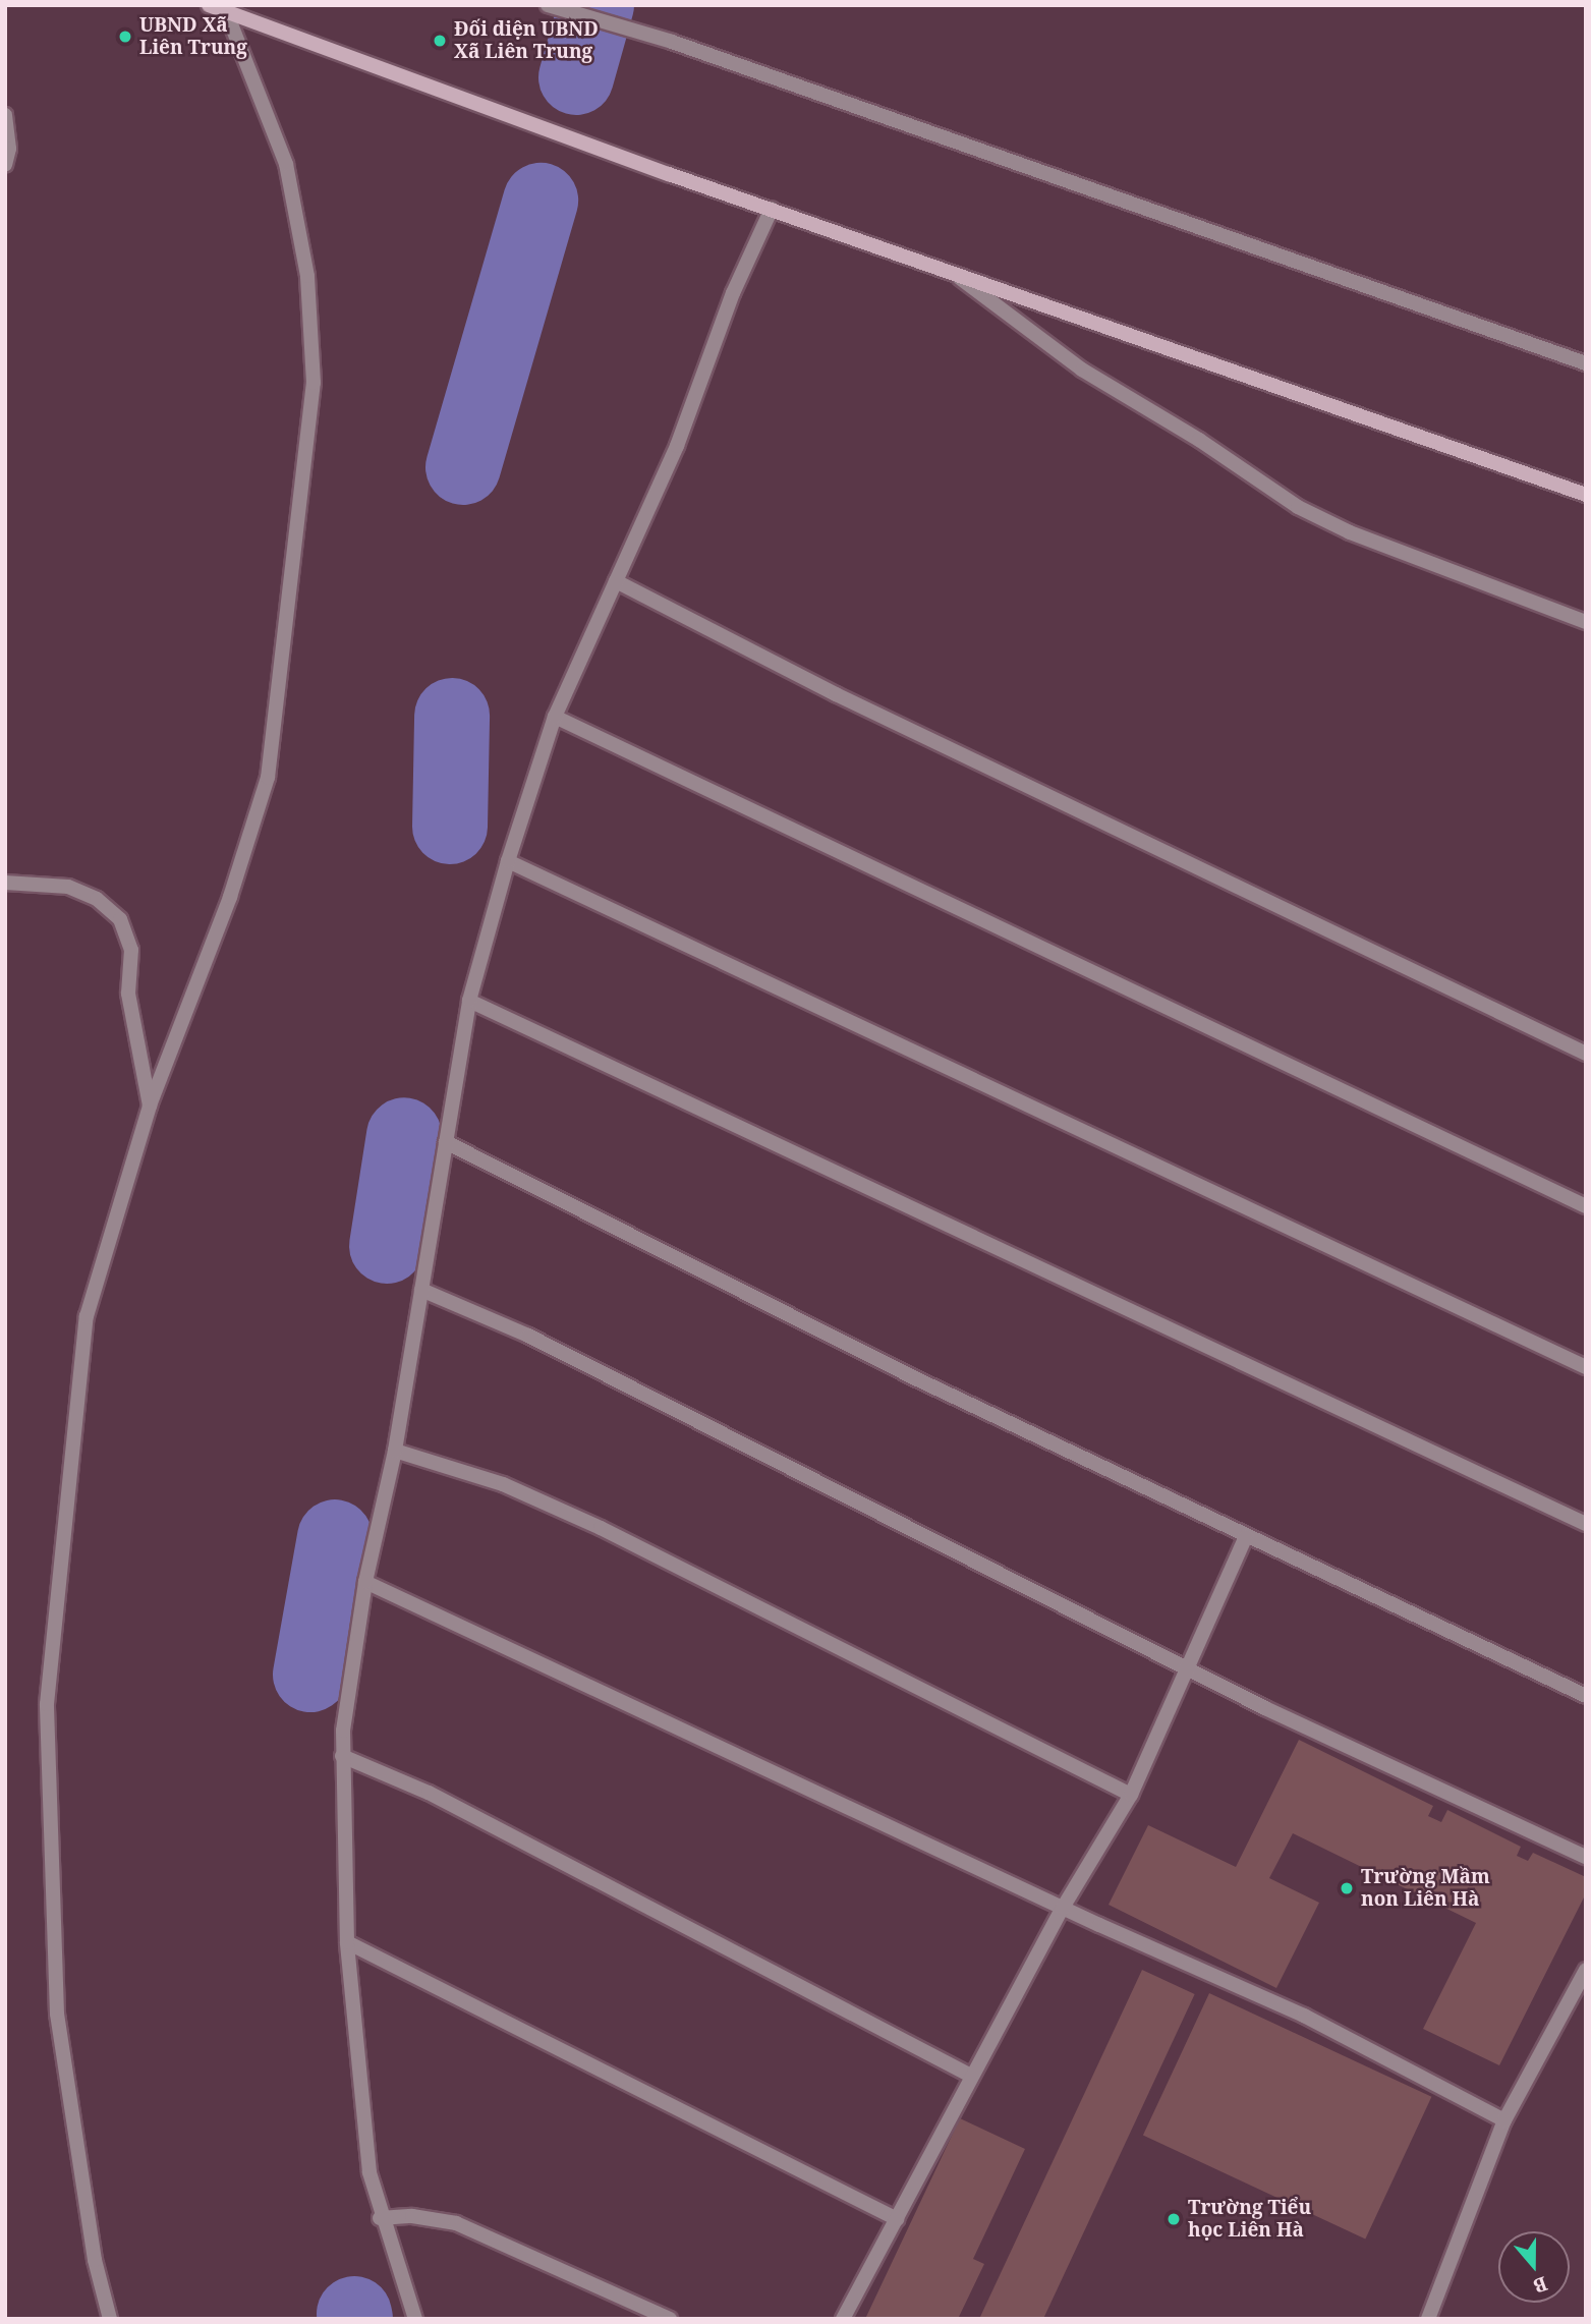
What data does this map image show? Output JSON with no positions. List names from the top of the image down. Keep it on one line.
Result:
{"places":["UBND Xã Liên Trung","Đối diện UBND Xã Liên Trung","Trường Mầm non Liên Hà","Trường Tiểu học Liên Hà"],"north":"bottom"}
